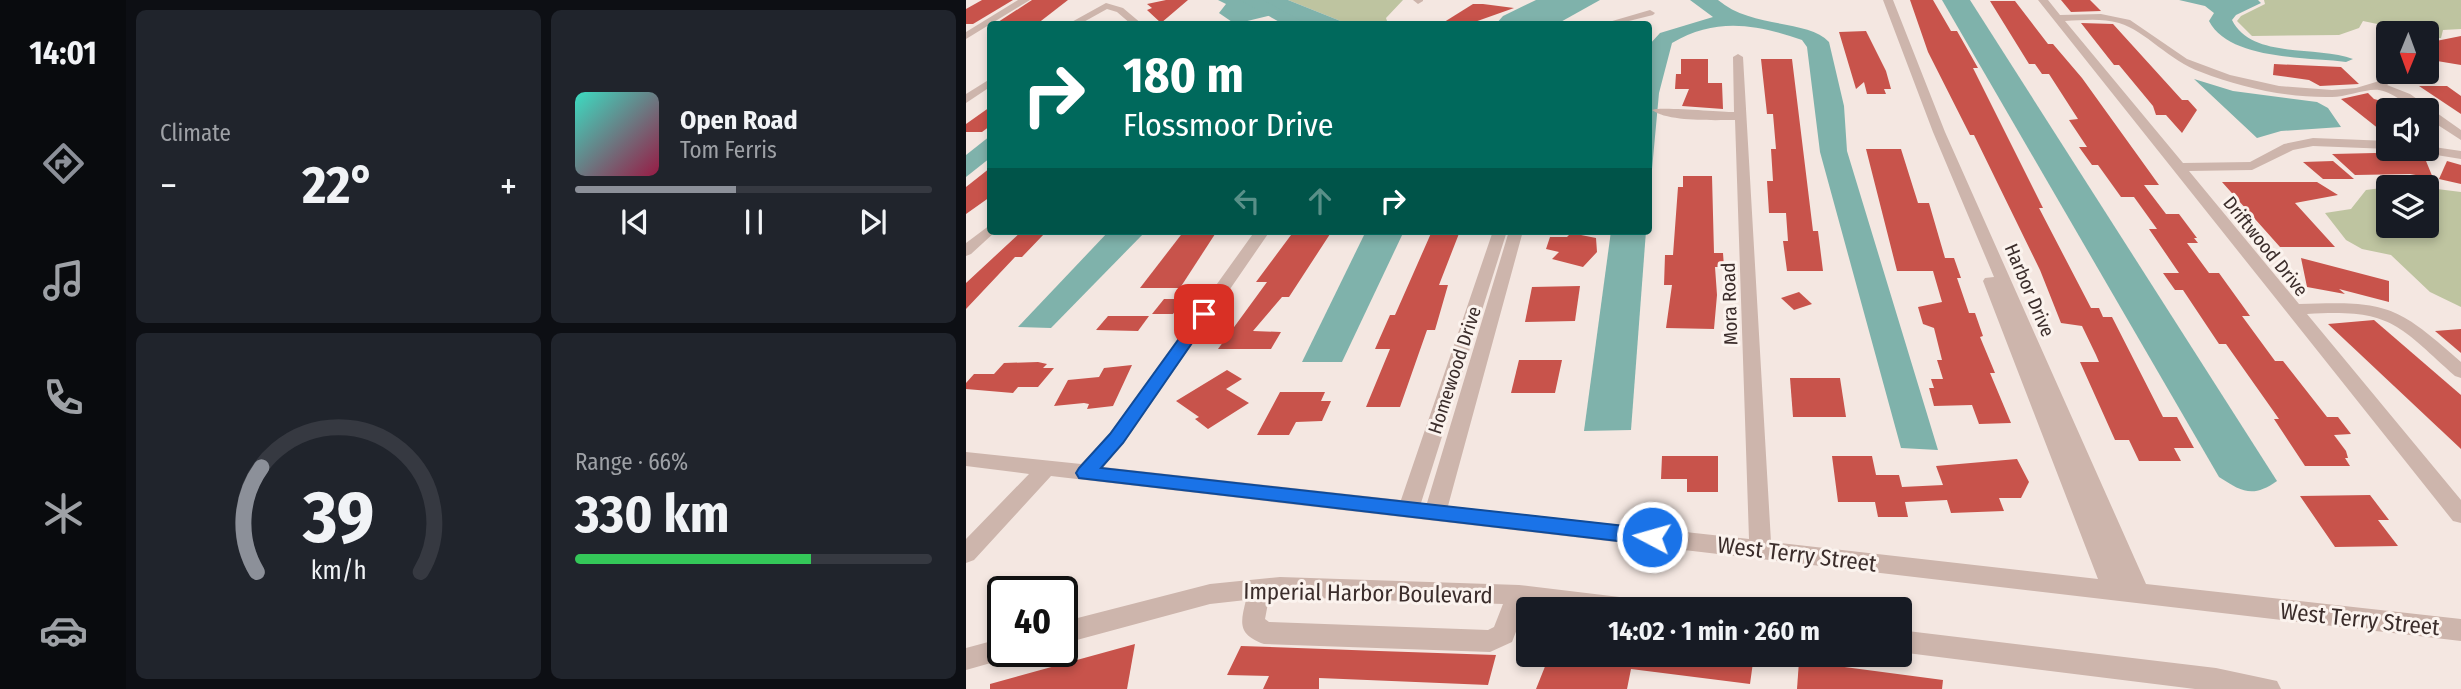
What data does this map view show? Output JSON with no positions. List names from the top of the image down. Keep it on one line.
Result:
{"streets":{"street":["Driftwood Drive","Harbor Drive","Mora Road","Homewood Drive","West Terry Street","Imperial Harbor Boulevard"]},"crossings":[["Harbor Drive","West Terry Street"],["Mora Road","West Terry Street"],["Homewood Drive","West Terry Street"]],"north":"bottom","page":{"tabs":"14:01","tile":["Climate",["Range · 66%","330 km"]],"turn":["180 m","Flossmoor Drive"],"song":["Open Road","Tom Ferris"],"heat":["−","22°","+"],"limit":"40","trip":"14:02 · 1 min · 260 m","gauge":["39","km/h"]}}
